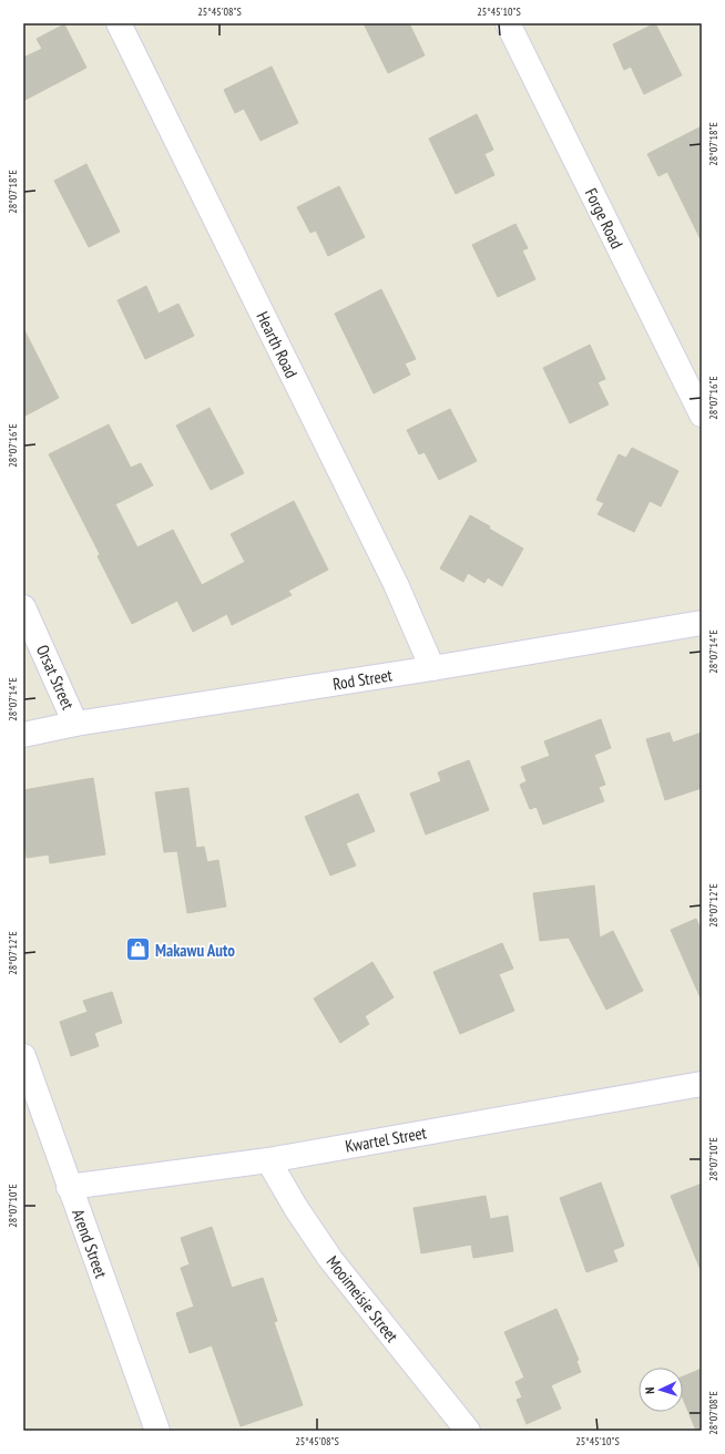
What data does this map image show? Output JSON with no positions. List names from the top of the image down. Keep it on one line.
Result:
{"streets":{"street":["Forge Road","Hearth Road","Orsat Street","Rod Street","Kwartel Street","Arend Street","Mooimeisie Street"]},"crossings":[["Hearth Road","Rod Street"],["Orsat Street","Rod Street"],["Kwartel Street","Arend Street"],["Kwartel Street","Mooimeisie Street"]],"places":{"shop":["Makawu Auto"]},"north":"left","coordinates":["25°45'08\"S","25°45'10\"S","28°07'18\"E","28°07'16\"E","28°07'14\"E","28°07'12\"E","28°07'10\"E","28°07'08\"E"]}
